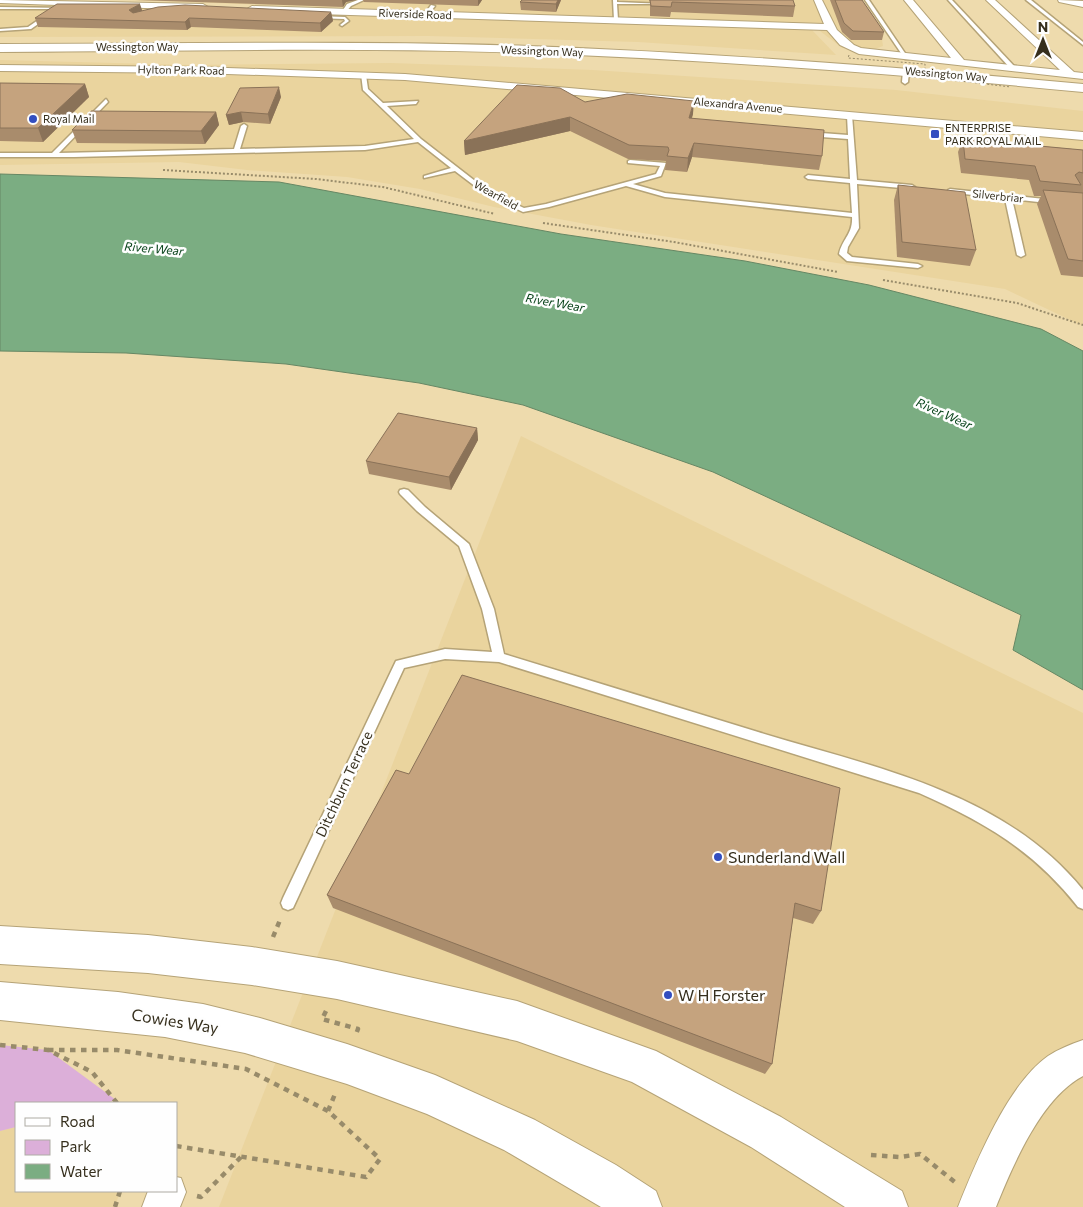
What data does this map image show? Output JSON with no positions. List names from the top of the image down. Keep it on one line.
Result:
{"streets":{"main road":["Wessington Way","Cowies Way"],"street":["Riverside Road","Hylton Park Road","Alexandra Avenue"],"lane":["Wearfield","Silverbriar","Ditchburn Terrace"]},"crossings":[["Hylton Park Road","Alexandra Avenue"],["Hylton Park Road","Wearfield"],["Alexandra Avenue","Wearfield"]],"water":["River Wear"],"places":{"other":["Royal Mail","Sunderland Wall","W H Forster"],"transit":["ENTERPRISE PARK ROYAL MAIL"]},"legend":["Road","Park","Water"],"north":"top"}
